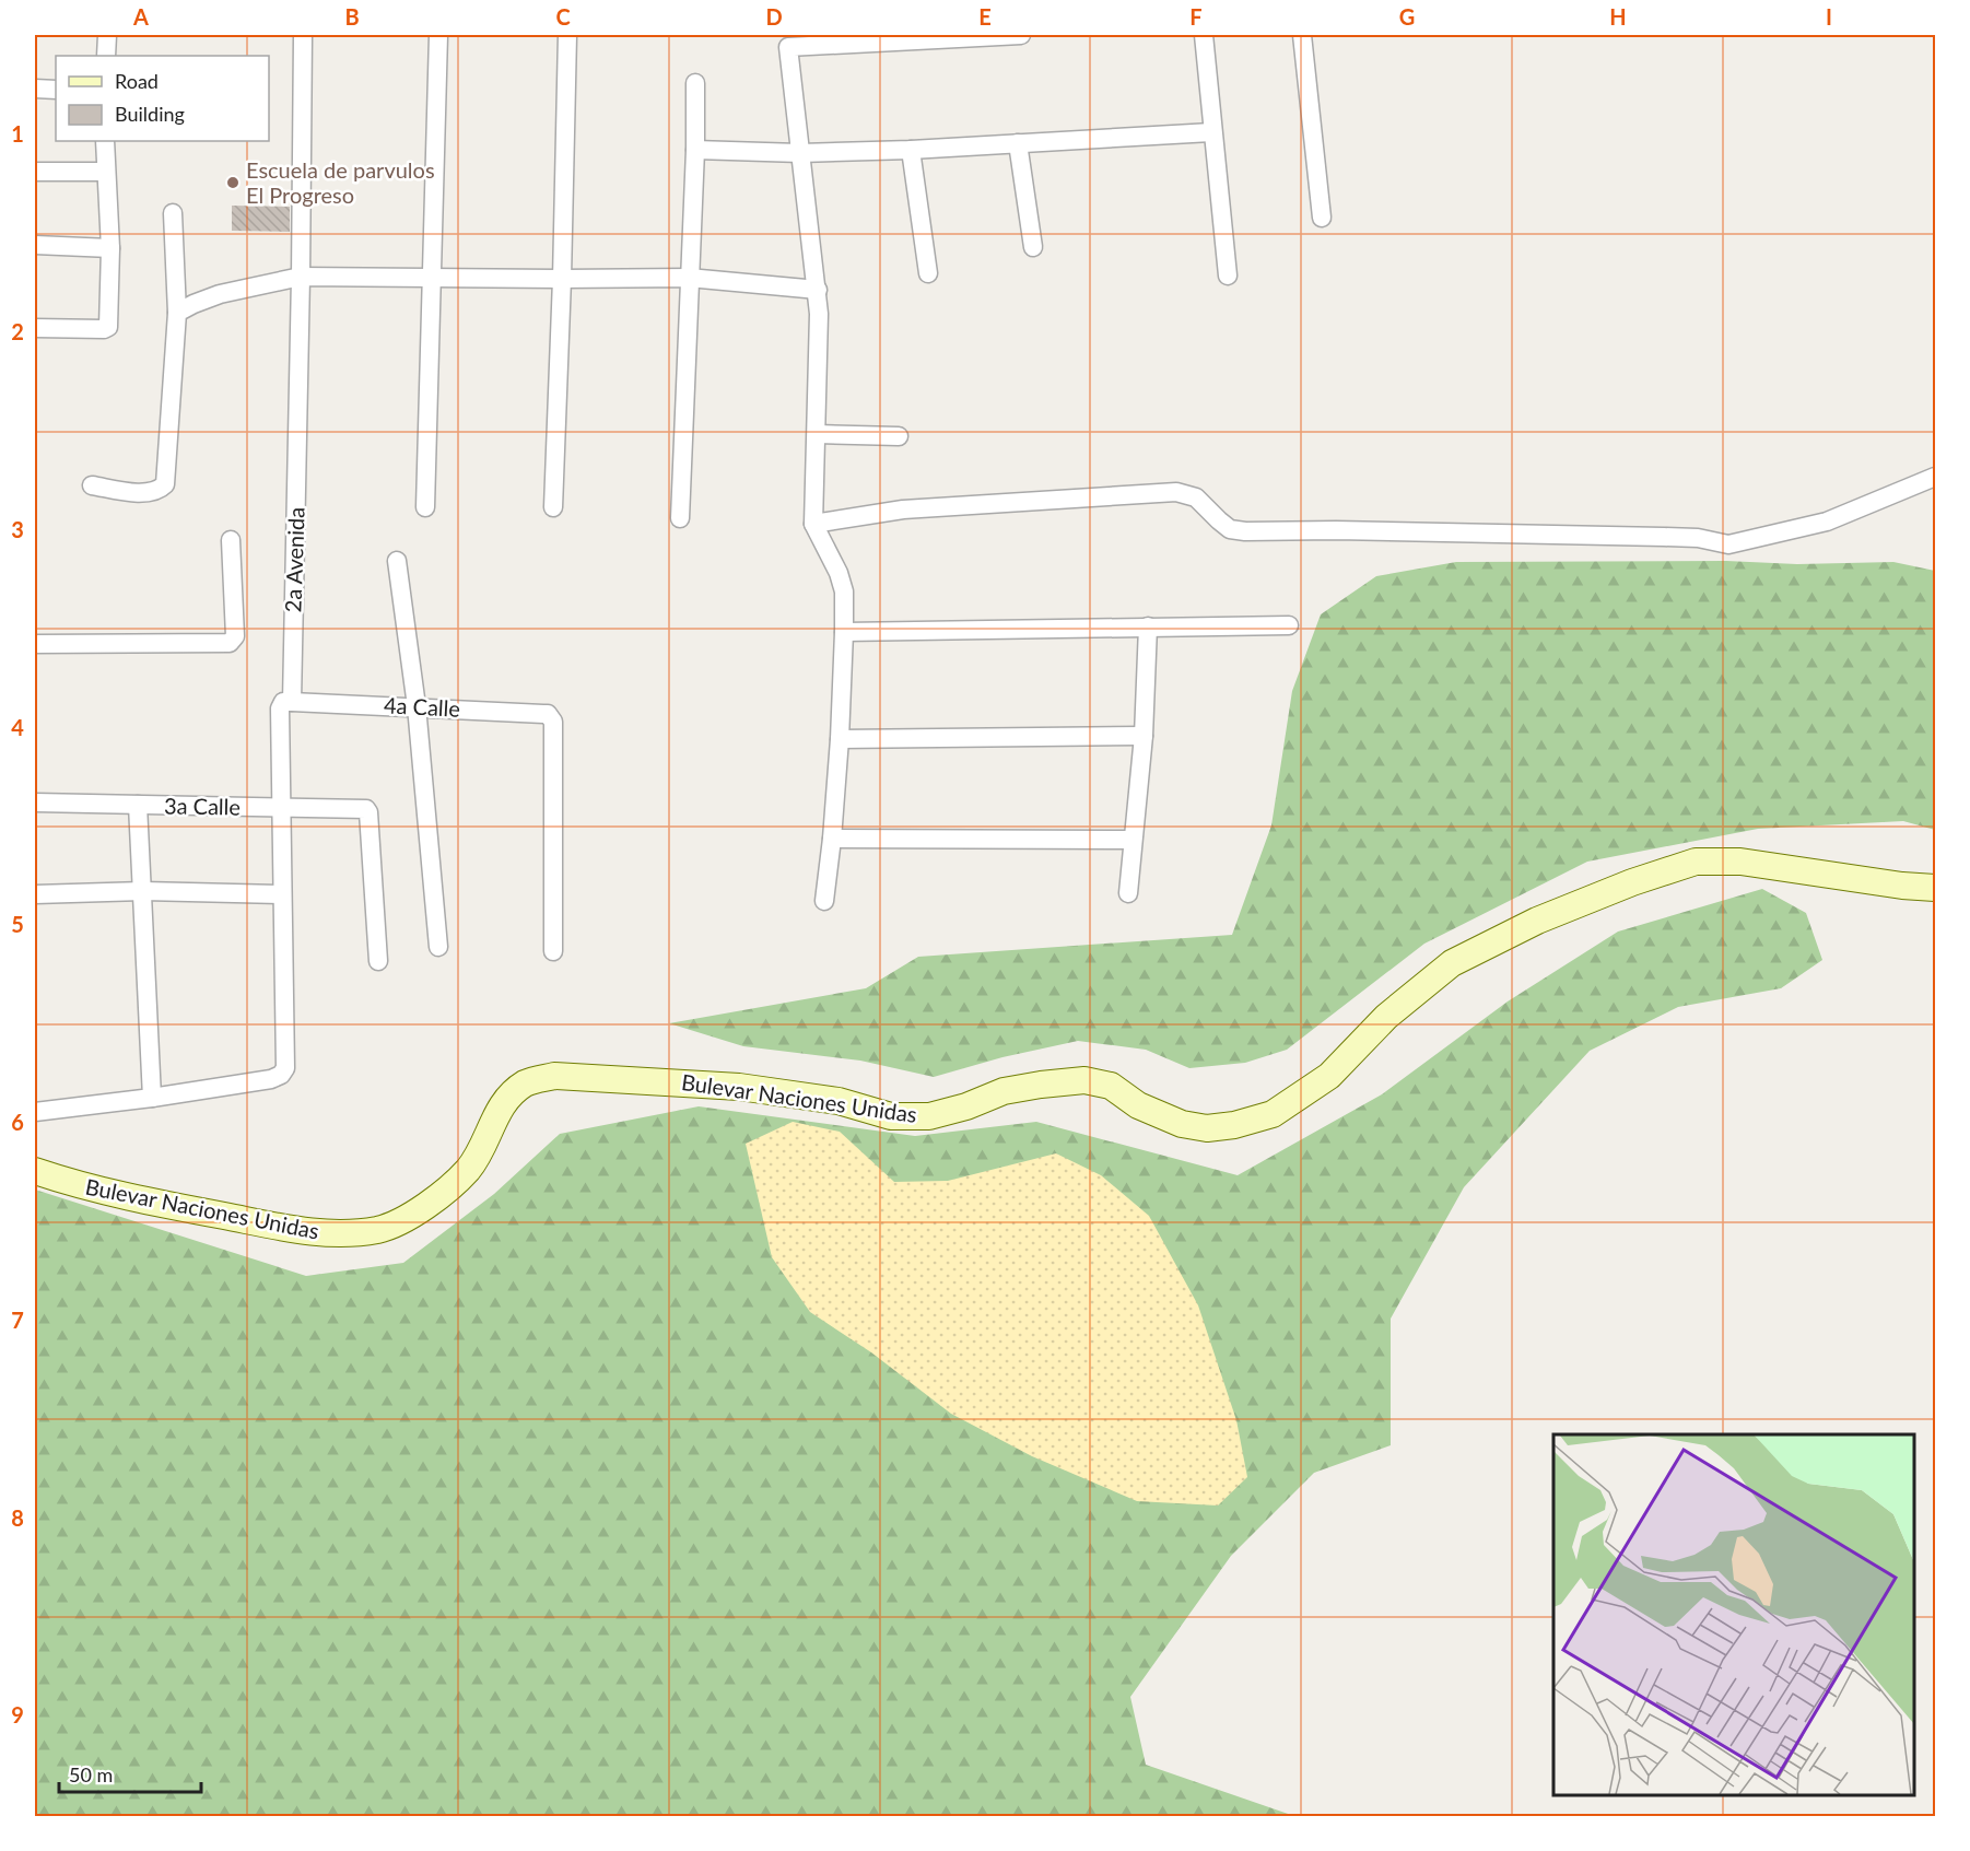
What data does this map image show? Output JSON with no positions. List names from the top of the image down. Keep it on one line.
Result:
{"streets":{"main road":["Bulevar Naciones Unidas"],"street":["2a Avenida","4a Calle","3a Calle"]},"crossings":[["2a Avenida","4a Calle"],["2a Avenida","3a Calle"]],"places":["Escuela de parvulos El Progreso"],"legend":["Road","Building"],"scale_bar":"50 m","grid":{"columns":["A","B","C","D","E","F","G","H","I"],"rows":["1","2","3","4","5","6","7","8","9"]}}
